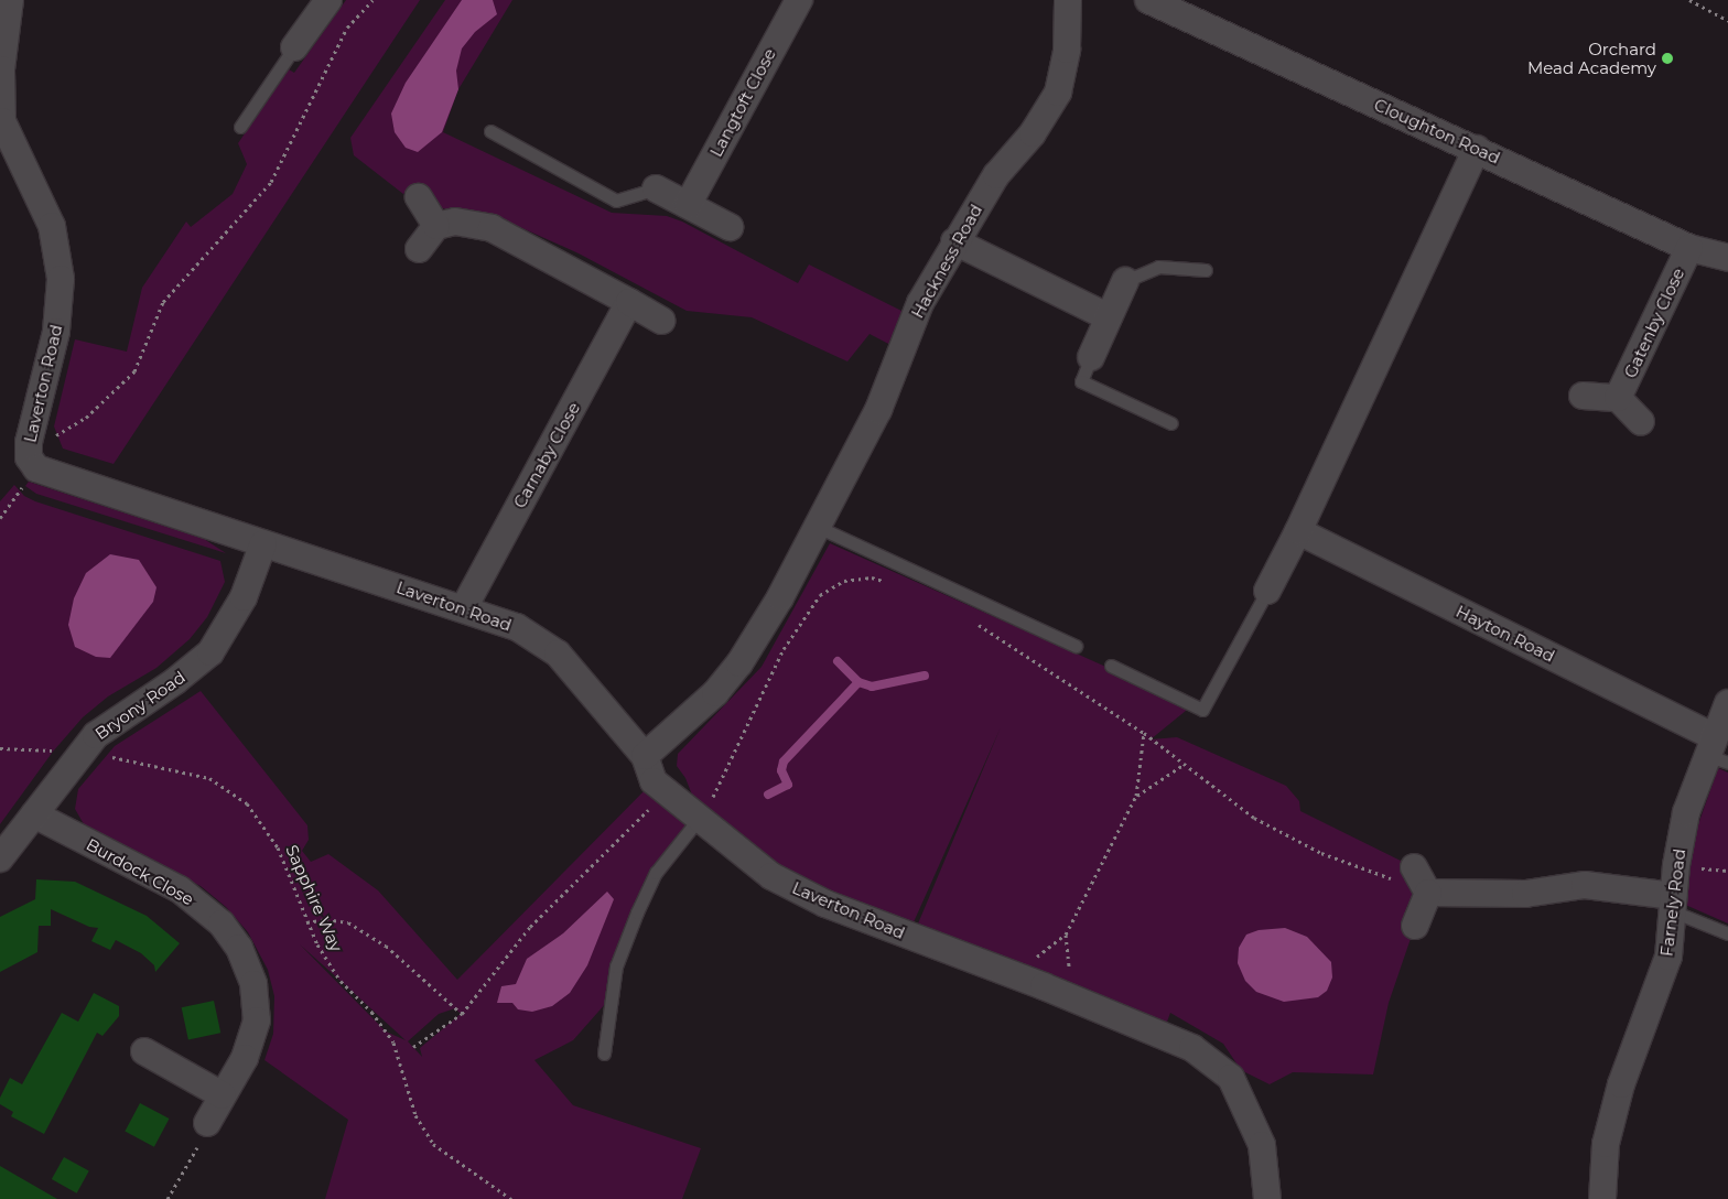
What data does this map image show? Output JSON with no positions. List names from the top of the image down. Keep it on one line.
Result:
{"streets":{"street":["Langtoft Close","Cloughton Road","Hackness Road","Gatenby Close","Laverton Road","Carnaby Close","Hayton Road","Bryony Road","Burdock Close","Farnely Road"],"path":["Sapphire Way"]},"crossings":[["Cloughton Road","Gatenby Close"],["Hackness Road","Laverton Road"],["Laverton Road","Carnaby Close"],["Laverton Road","Bryony Road"],["Hayton Road","Farnely Road"],["Bryony Road","Burdock Close"],["Bryony Road","Sapphire Way"]],"places":["Orchard Mead Academy"]}
